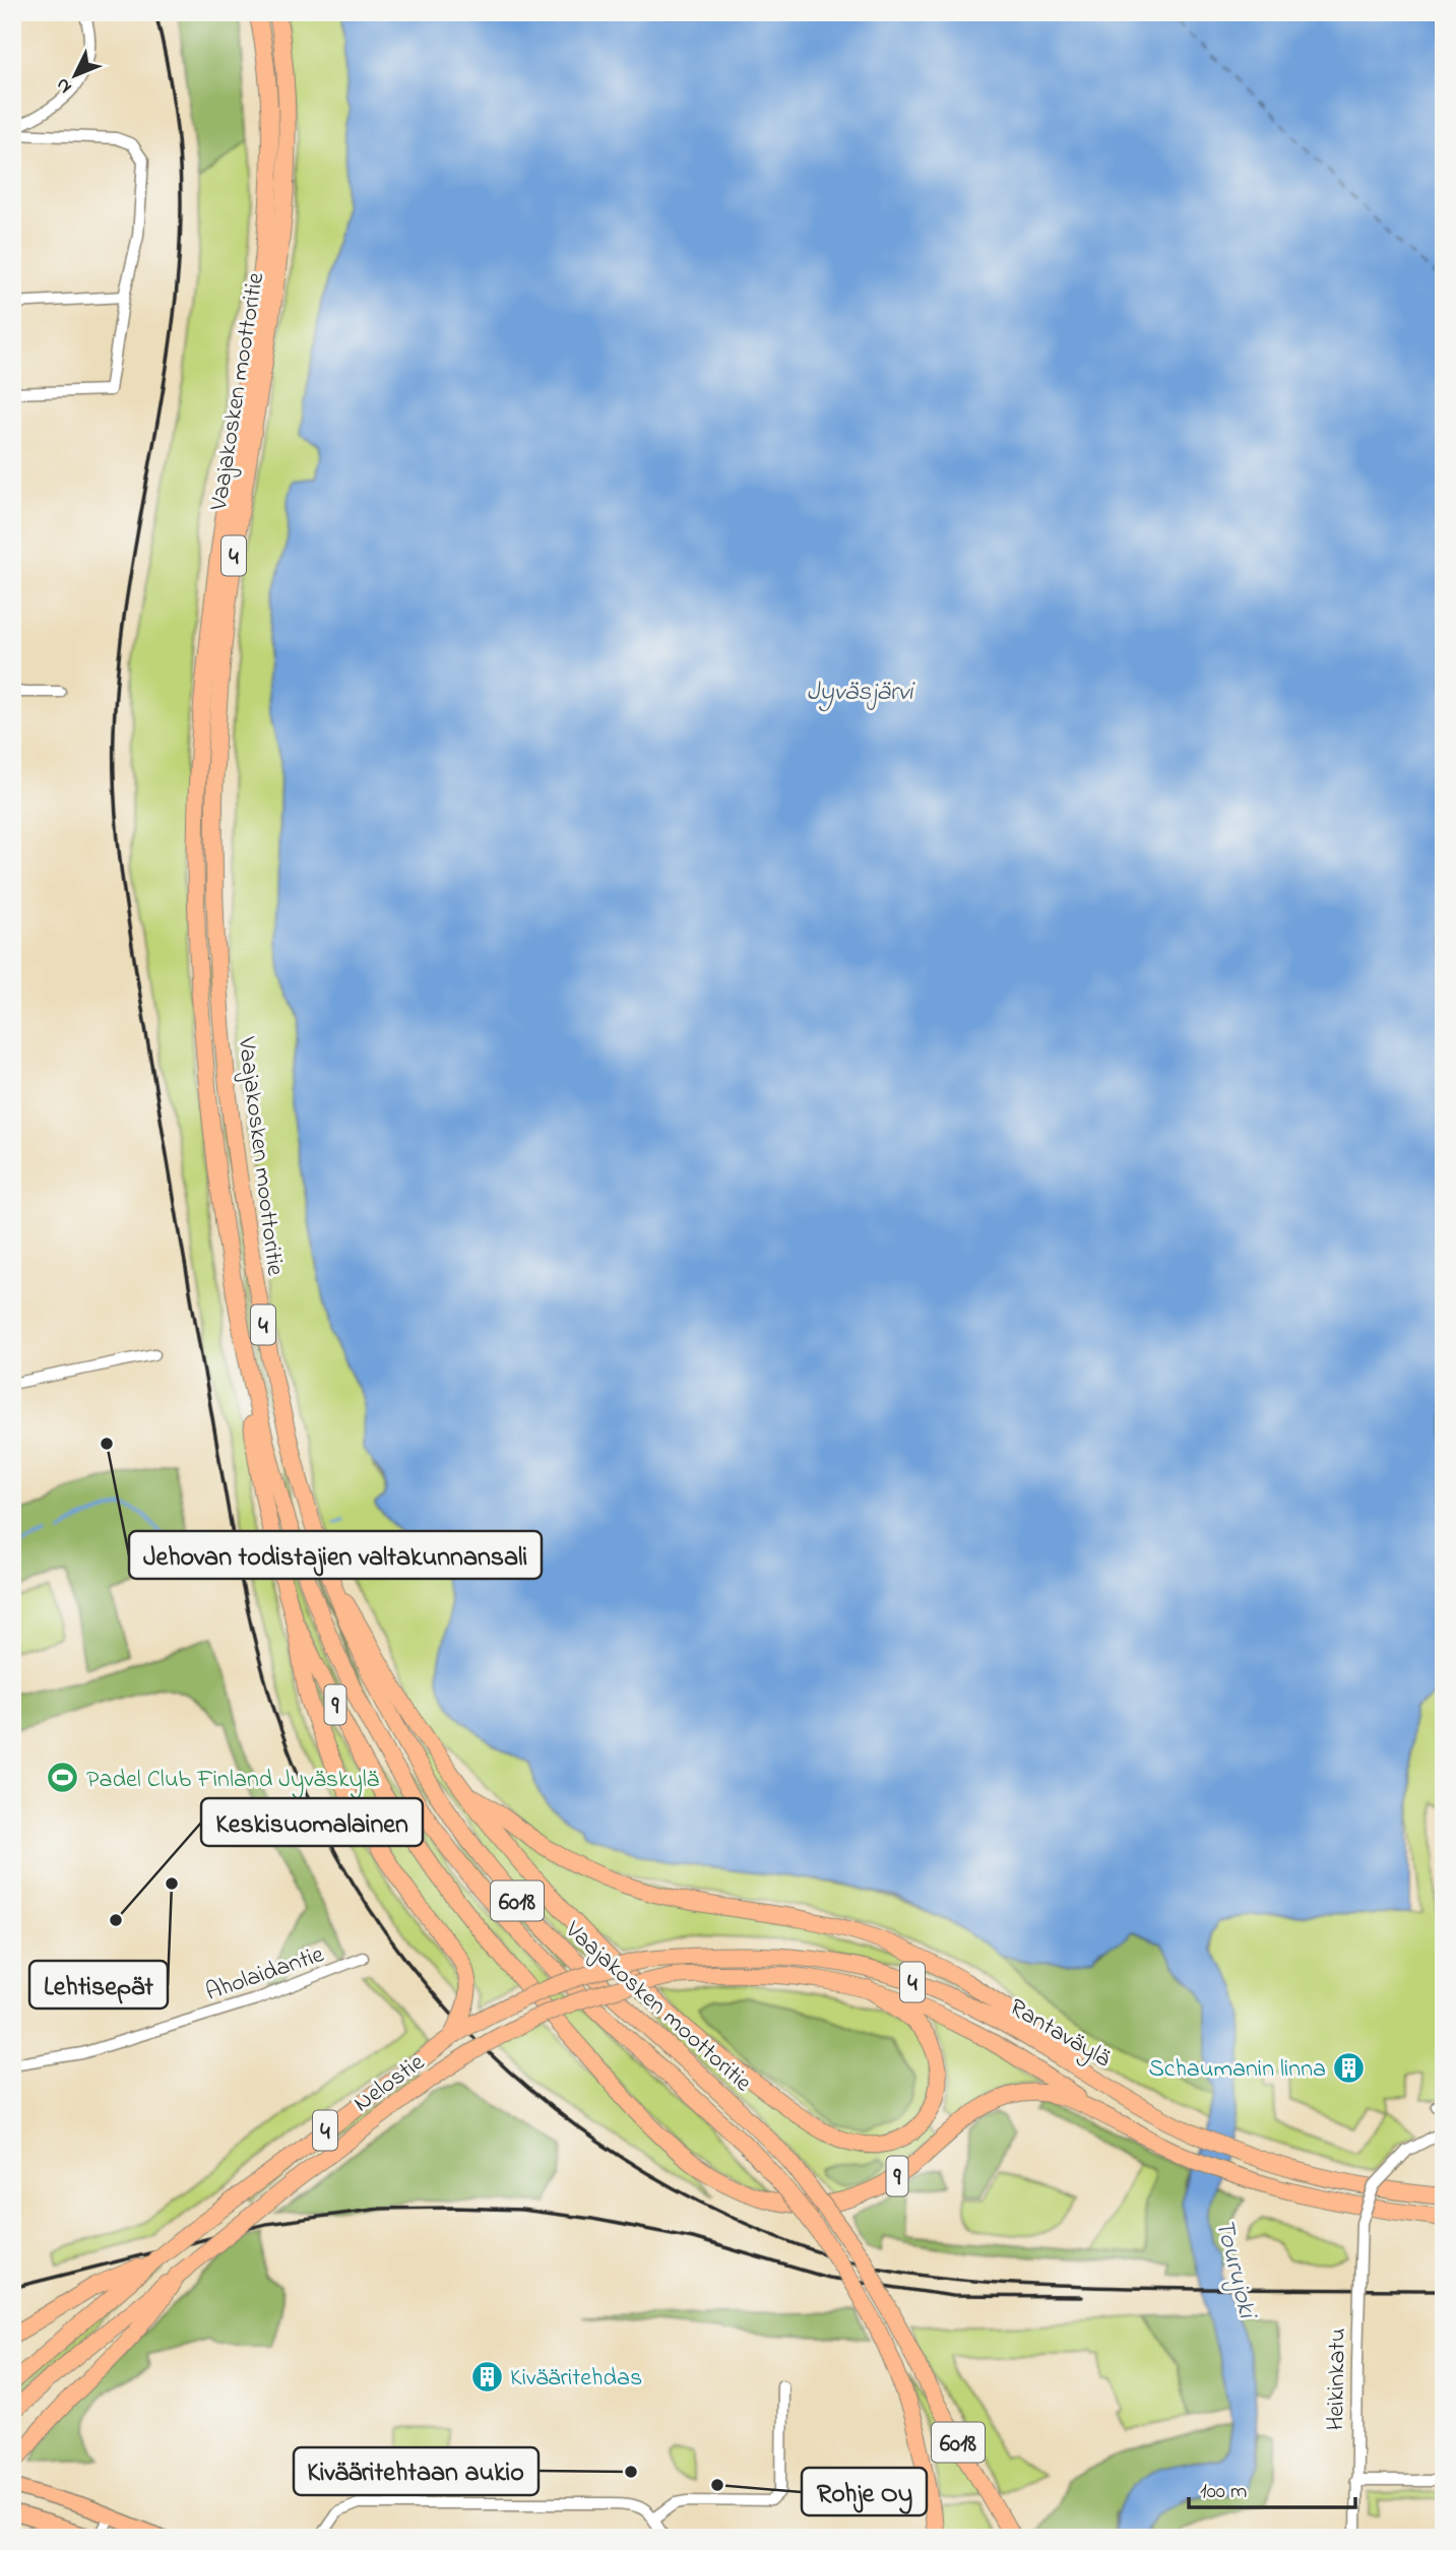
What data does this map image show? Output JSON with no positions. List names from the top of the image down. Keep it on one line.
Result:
{"streets":{"highway":["Vaajakosken moottoritie","4","9","6018","Rantaväylä","Nelostie"],"street":["Aholaidantie","Heikinkatu"]},"crossings":[["Vaajakosken moottoritie","4"],["4","9"],["4","Rantaväylä"],["4","Nelostie"],["9","Rantaväylä"],["Rantaväylä","Nelostie"]],"water":["Jyväsjärvi","Tourujoki"],"places":{"other":["Jehovan todistajien valtakunnansali","Lehtisepät","Keskisuomalainen","Kivääritehtaan aukio","Rohje Oy"],"sports":["Padel Club Finland Jyväskylä"],"building":["Schaumanin linna","Kivääritehdas"]},"scale_bar":"100 m","north":"bottom left"}
